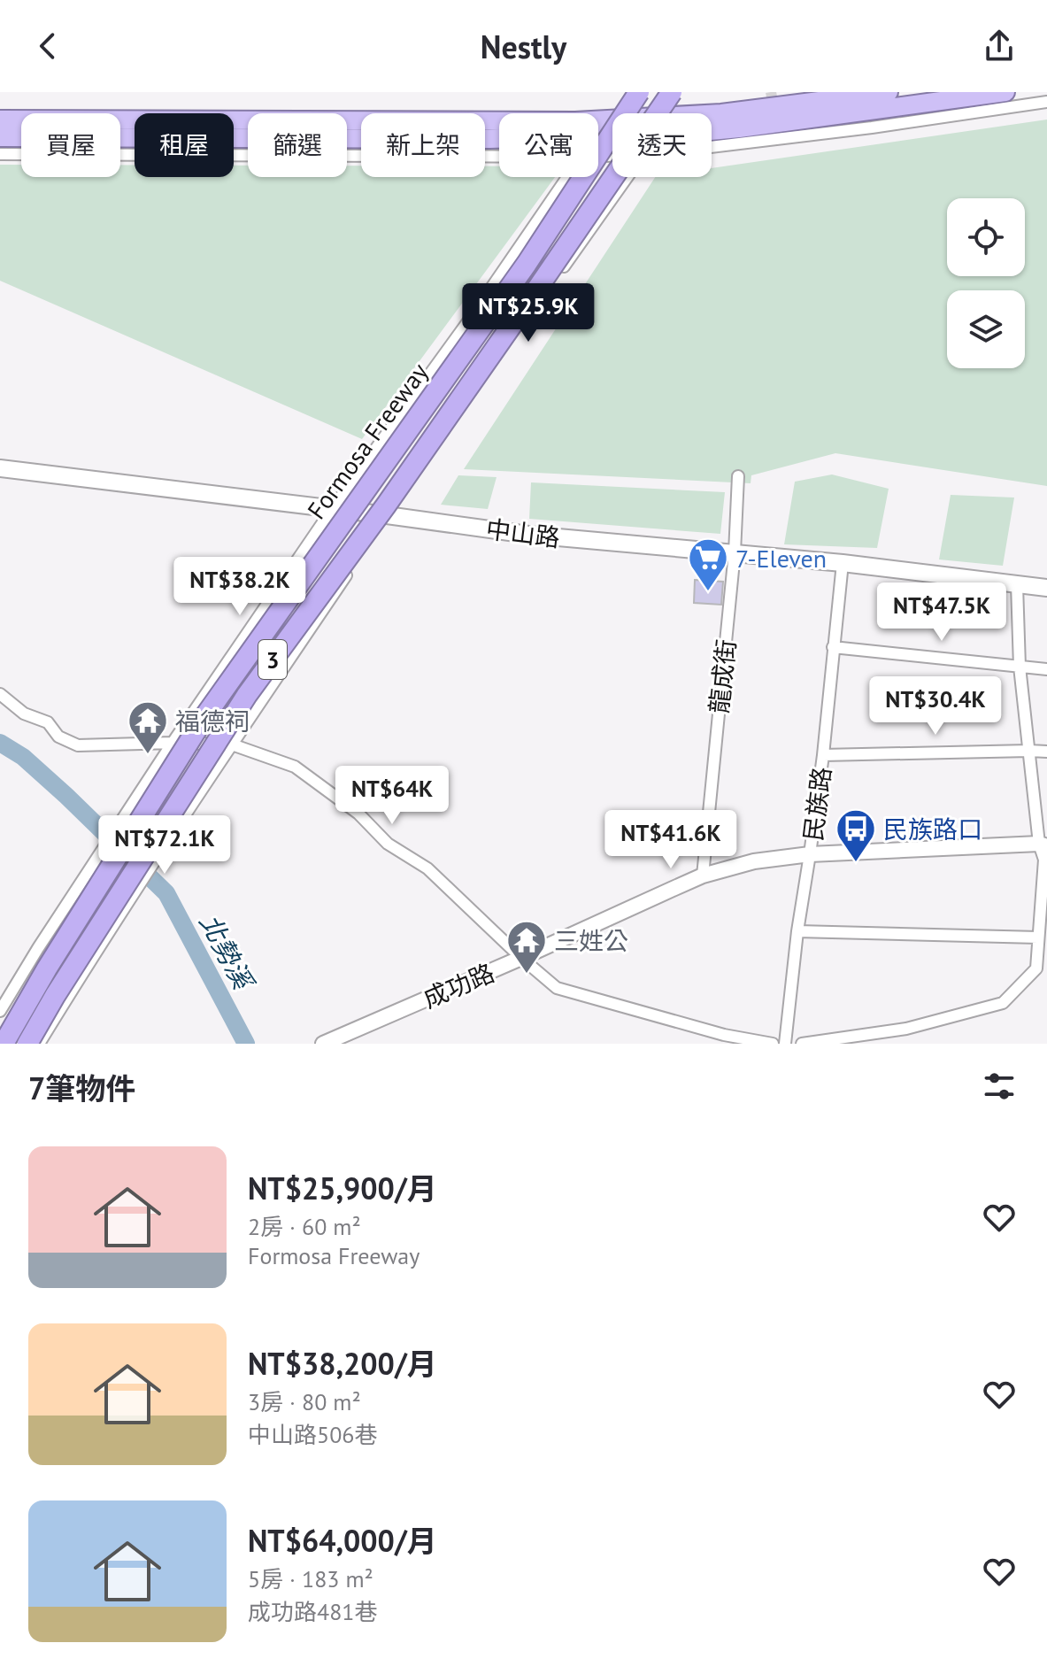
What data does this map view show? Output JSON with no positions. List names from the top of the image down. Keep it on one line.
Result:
{"streets":{"highway":["Formosa Freeway","3"],"main road":["中山路"],"street":["龍成街","民族路","成功路"]},"crossings":[["中山路","龍成街"],["中山路","民族路"],["龍成街","成功路"],["民族路","成功路"]],"water":["北勢溪"],"places":{"supermarket":["7-Eleven"],"temple":["福德祠","三姓公"],"bus stop":["民族路口"]},"page":{"header":"Nestly","chip":["買屋","租屋","篩選","新上架","公寓","透天"],"price":["NT$25.9K","NT$38.2K","NT$47.5K","NT$30.4K","NT$64K","NT$41.6K","NT$72.1K"],"heading":"7筆物件","list":[{"name":"NT$25,900/月","note":"2房 · 60 m² · Formosa Freeway"},{"name":"NT$38,200/月","note":"3房 · 80 m² · 中山路506巷"},{"name":"NT$64,000/月","note":"5房 · 183 m² · 成功路481巷"}]}}
